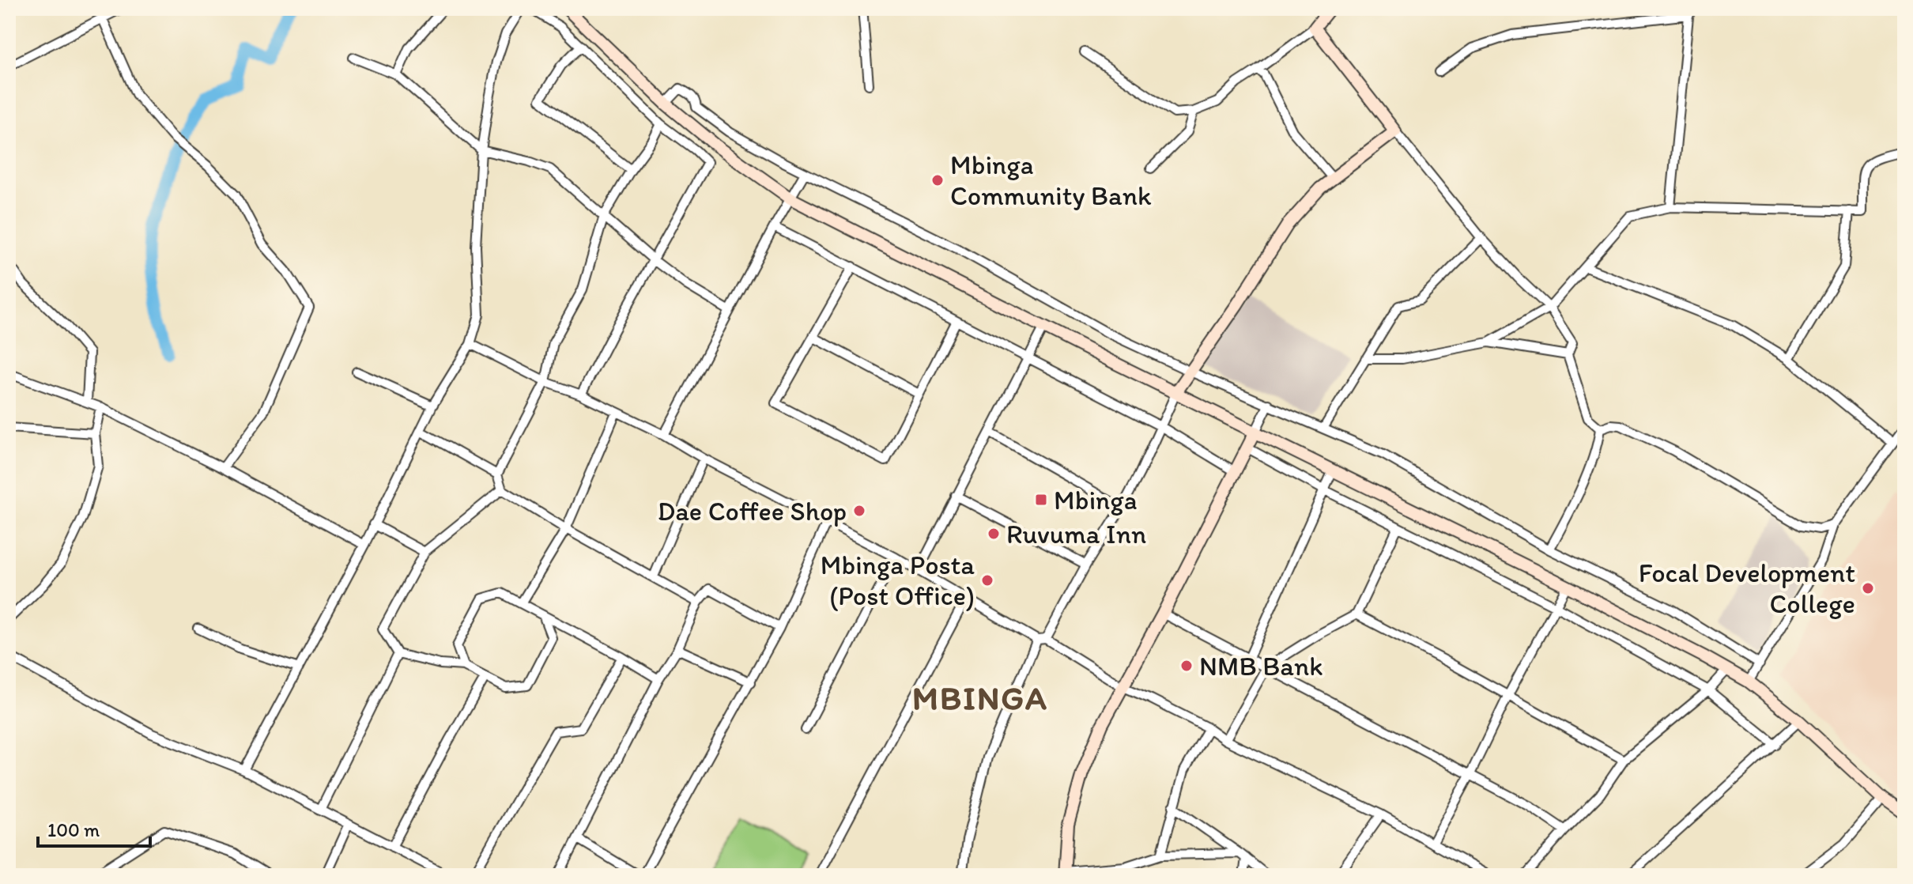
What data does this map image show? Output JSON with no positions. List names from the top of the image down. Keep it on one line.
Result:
{"districts":["MBINGA"],"places":{"other":["Mbinga Community Bank","Dae Coffee Shop","Ruvuma Inn","Mbinga Posta (Post Office)","Focal Development College","NMB Bank"],"transit":["Mbinga"]},"scale_bar":"100 m"}
